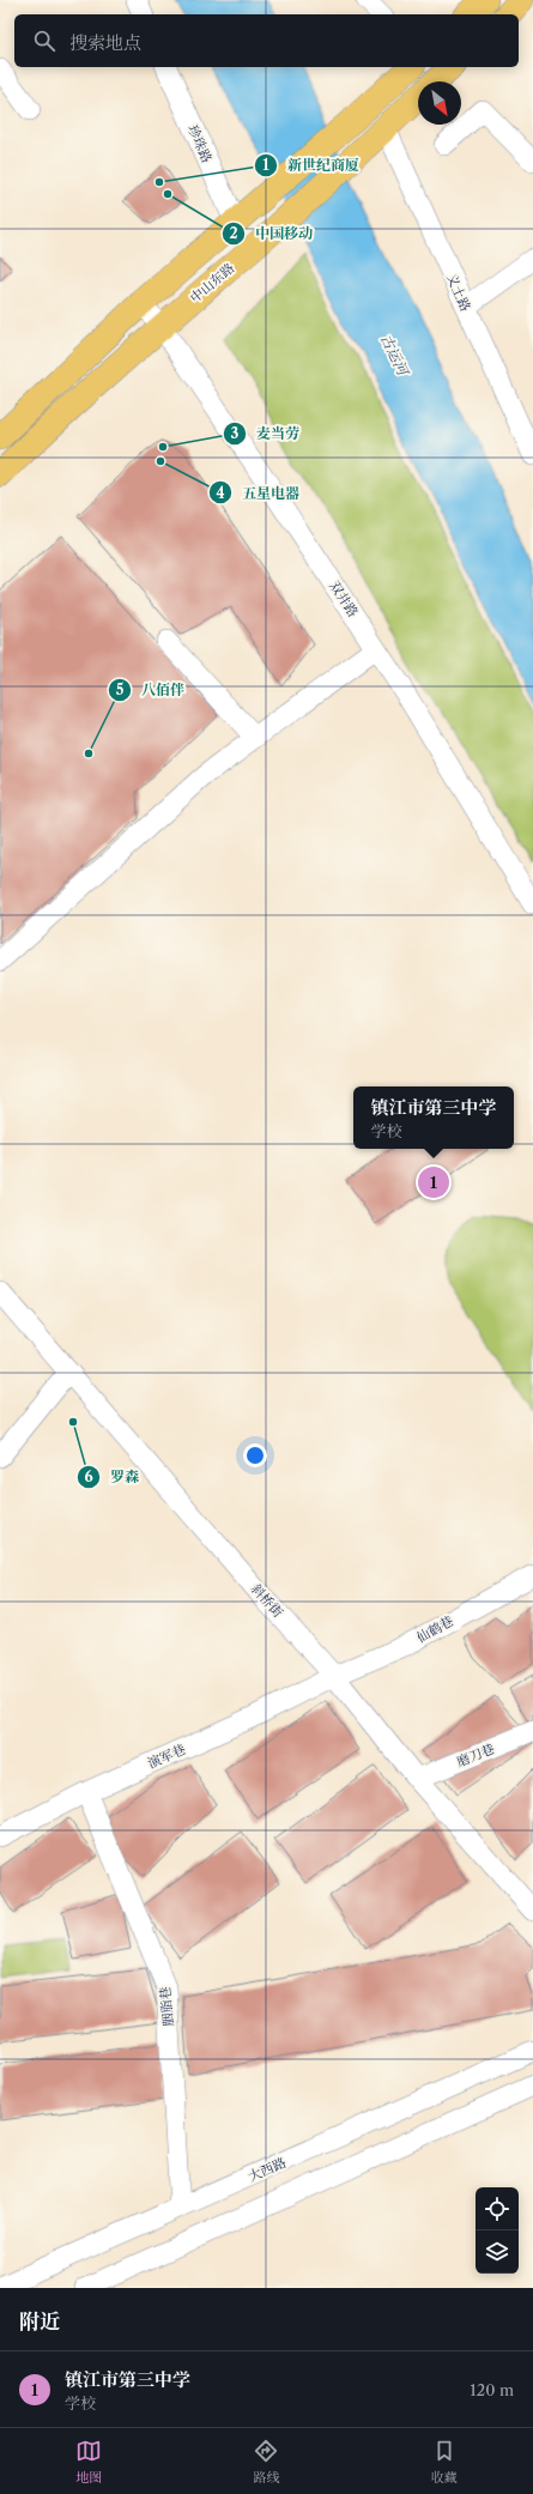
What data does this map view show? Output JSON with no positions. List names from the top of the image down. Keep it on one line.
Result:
{"streets":{"main road":["中山东路"],"street":["珍珠路","义土路","双井路","斜桥街","仙鹤巷","磨刀巷","演军巷","胭脂巷","大西路"]},"crossings":[["中山东路","义土路"],["中山东路","双井路"],["斜桥街","仙鹤巷"],["斜桥街","磨刀巷"],["斜桥街","演军巷"],["仙鹤巷","演军巷"],["演军巷","胭脂巷"],["胭脂巷","大西路"]],"water":["古运河"],"places":["新世纪商厦","中国移动","麦当劳","五星电器","八佰伴","罗森"],"north":"bottom right","page":{"search":"搜索地点","popup":["镇江市第三中学","学校"],"pins":"1","heading":"附近","list":[{"mark":"1","name":"镇江市第三中学","note":"学校","value":"120 m"}],"nav":["地图","路线","收藏"]}}
